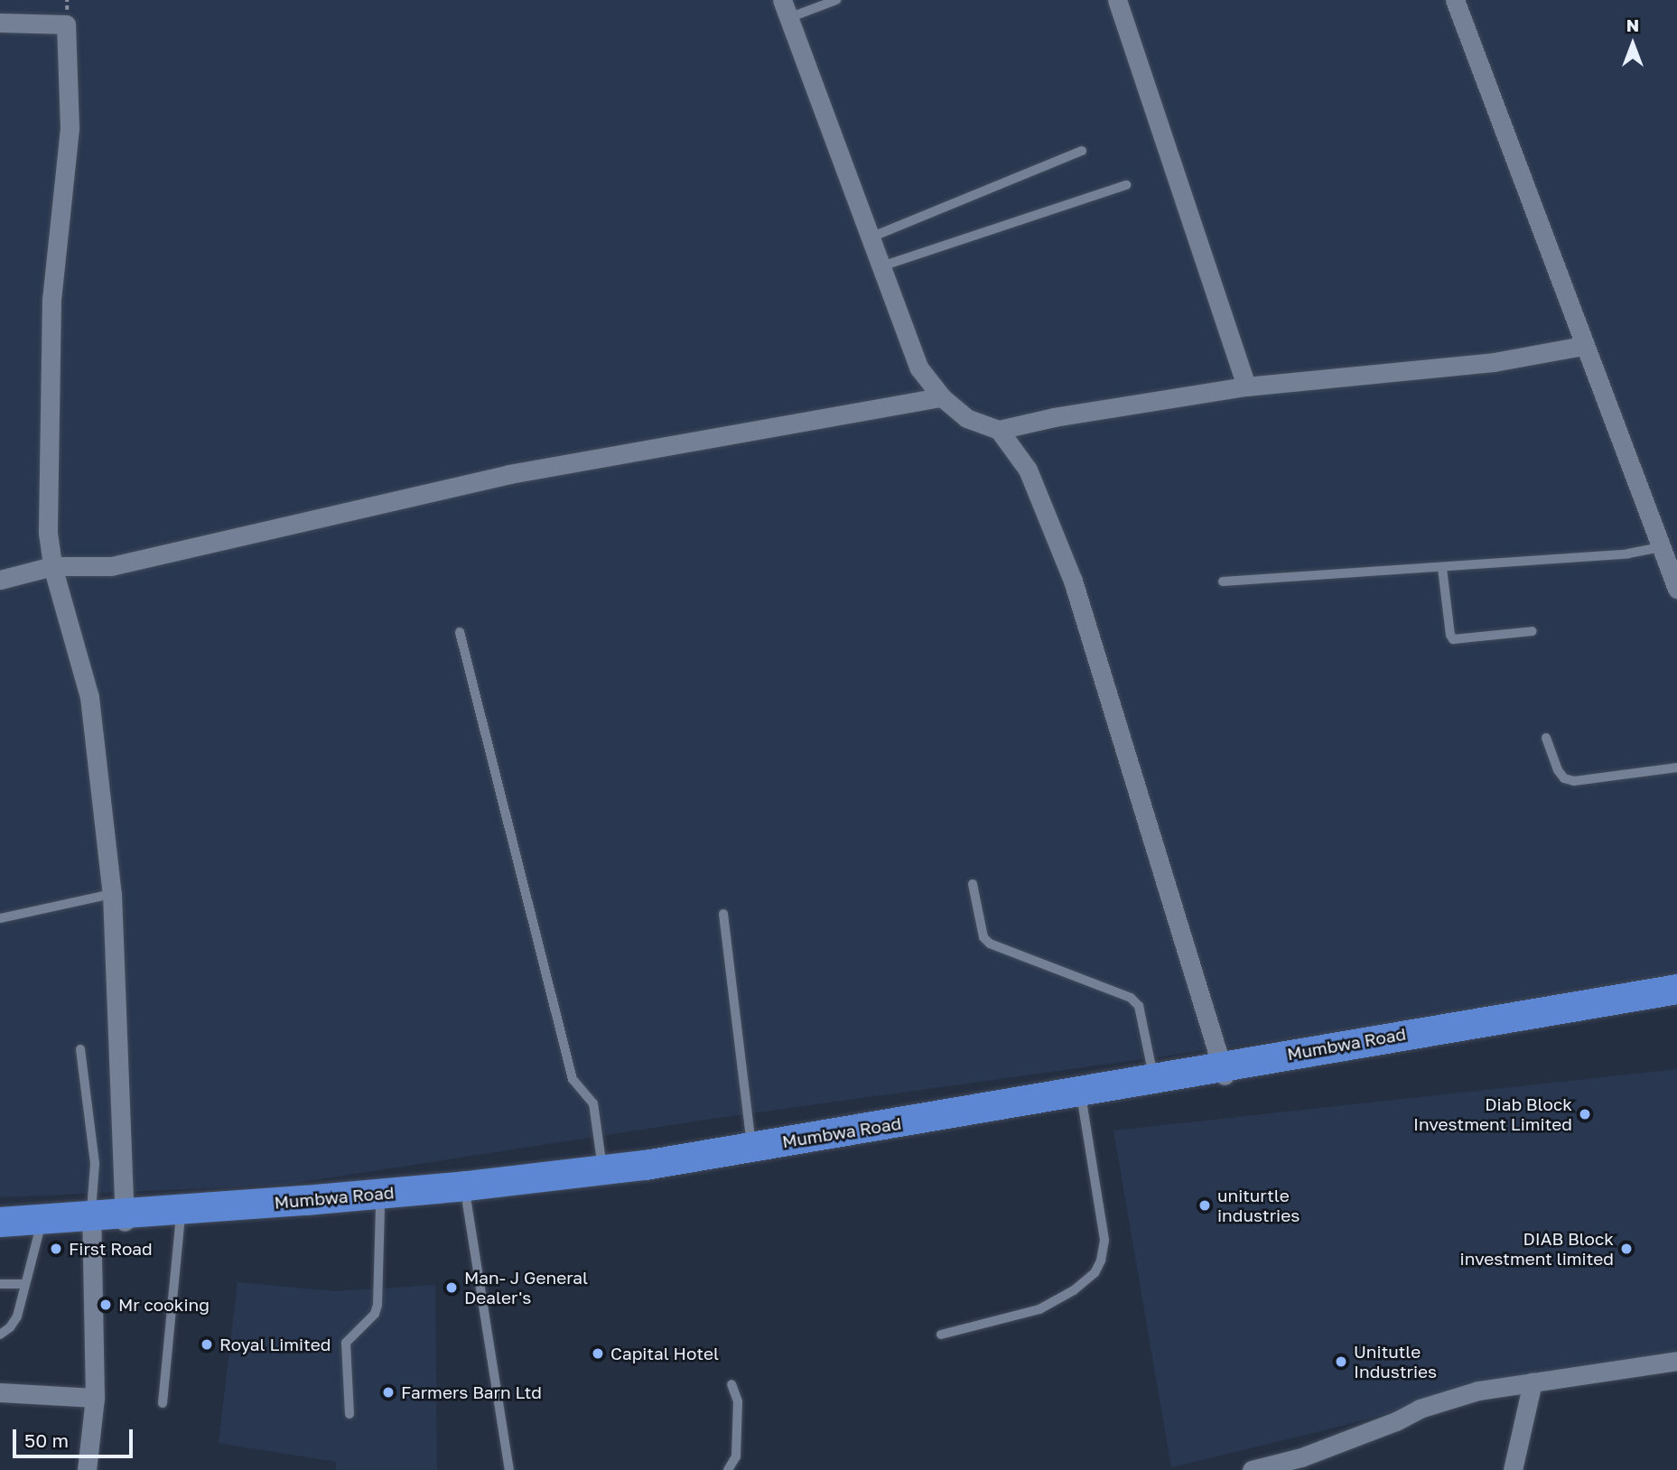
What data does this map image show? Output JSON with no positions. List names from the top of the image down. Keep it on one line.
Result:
{"streets":{"main road":["Mumbwa Road"]},"places":["Diab Block Investment Limited","uniturtle industries","First Road","DIAB Block investment limited","Man- J General Dealer's","Mr cooking","Royal Limited","Capital Hotel","Unitutle Industries","Farmers Barn Ltd"],"scale_bar":"50 m","north":"top"}
